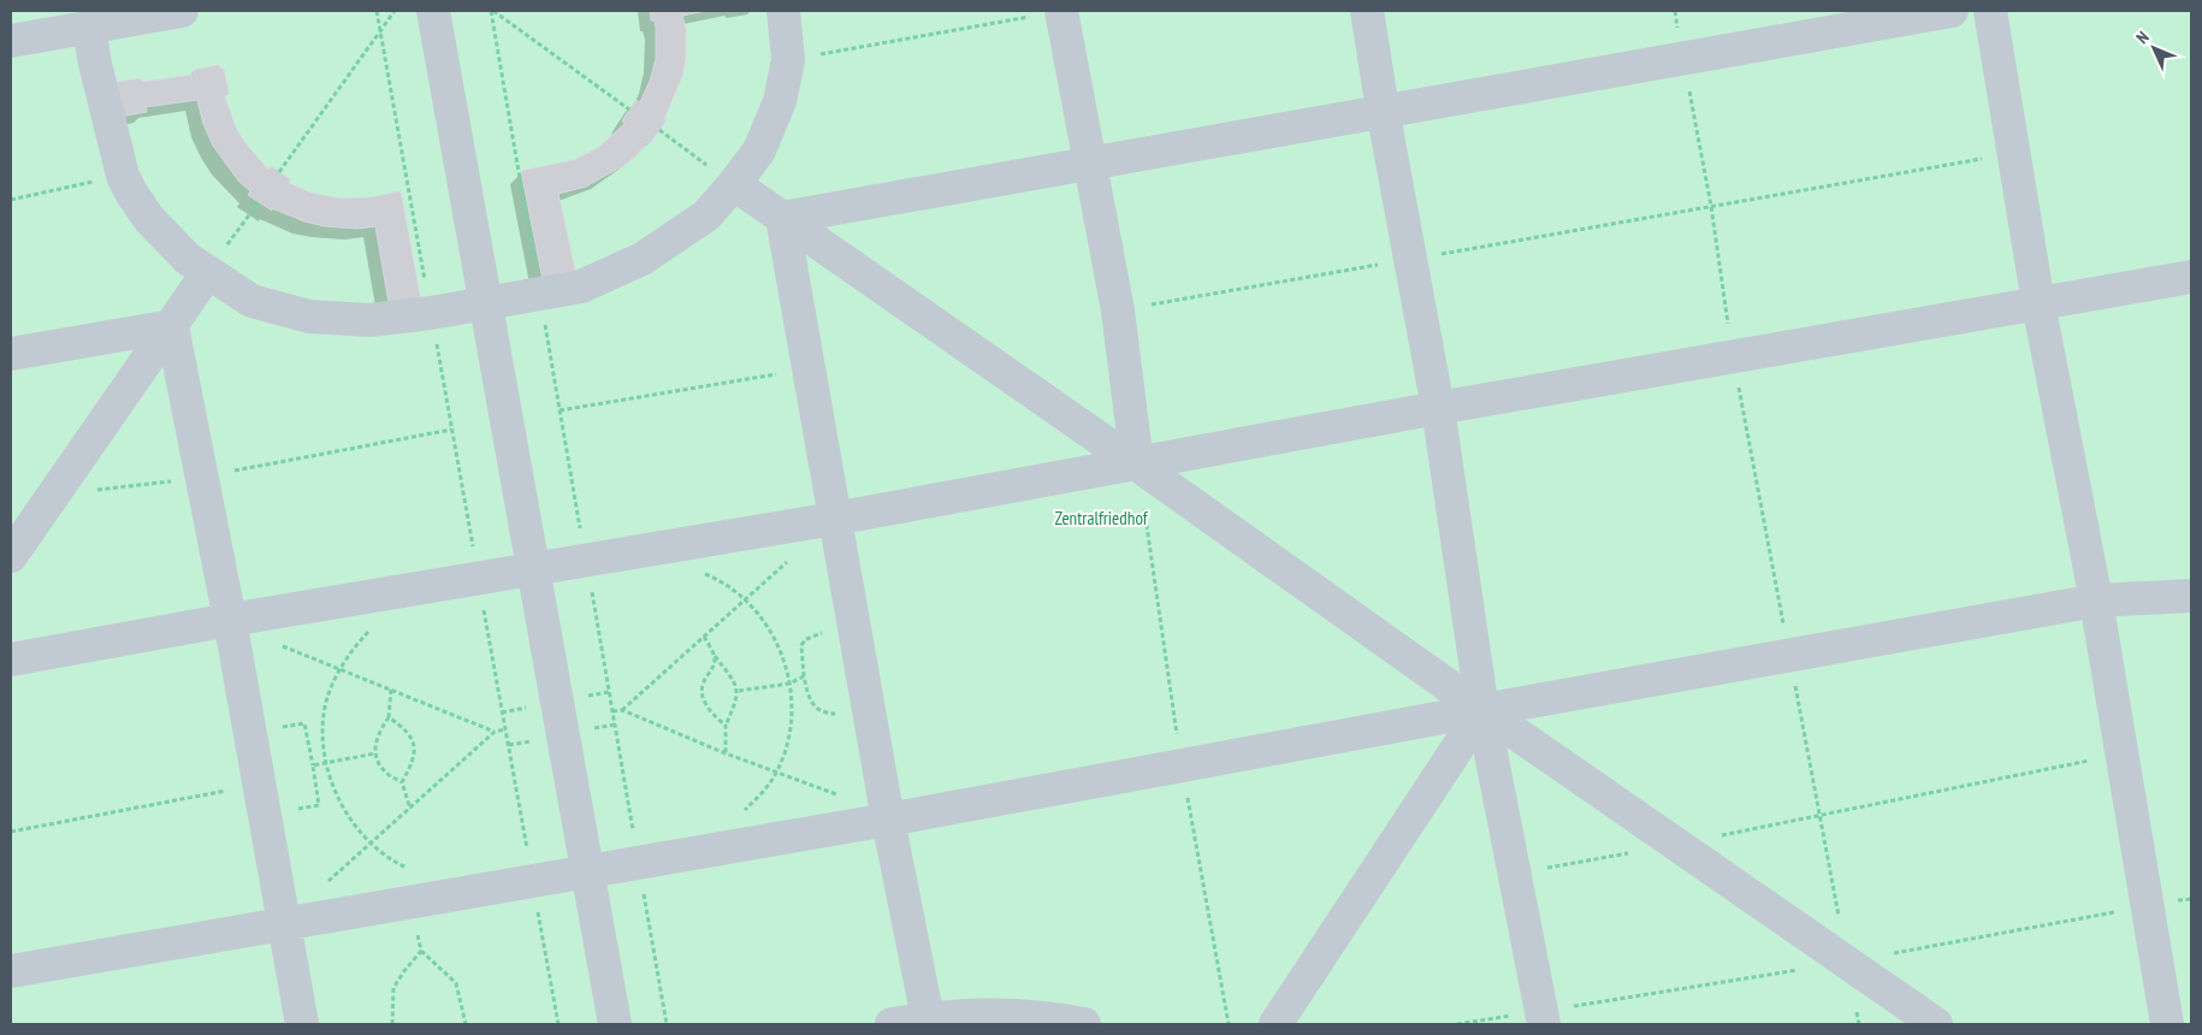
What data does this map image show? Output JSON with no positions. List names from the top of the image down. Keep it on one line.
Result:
{"parks":["Zentralfriedhof"],"north":"top left"}
